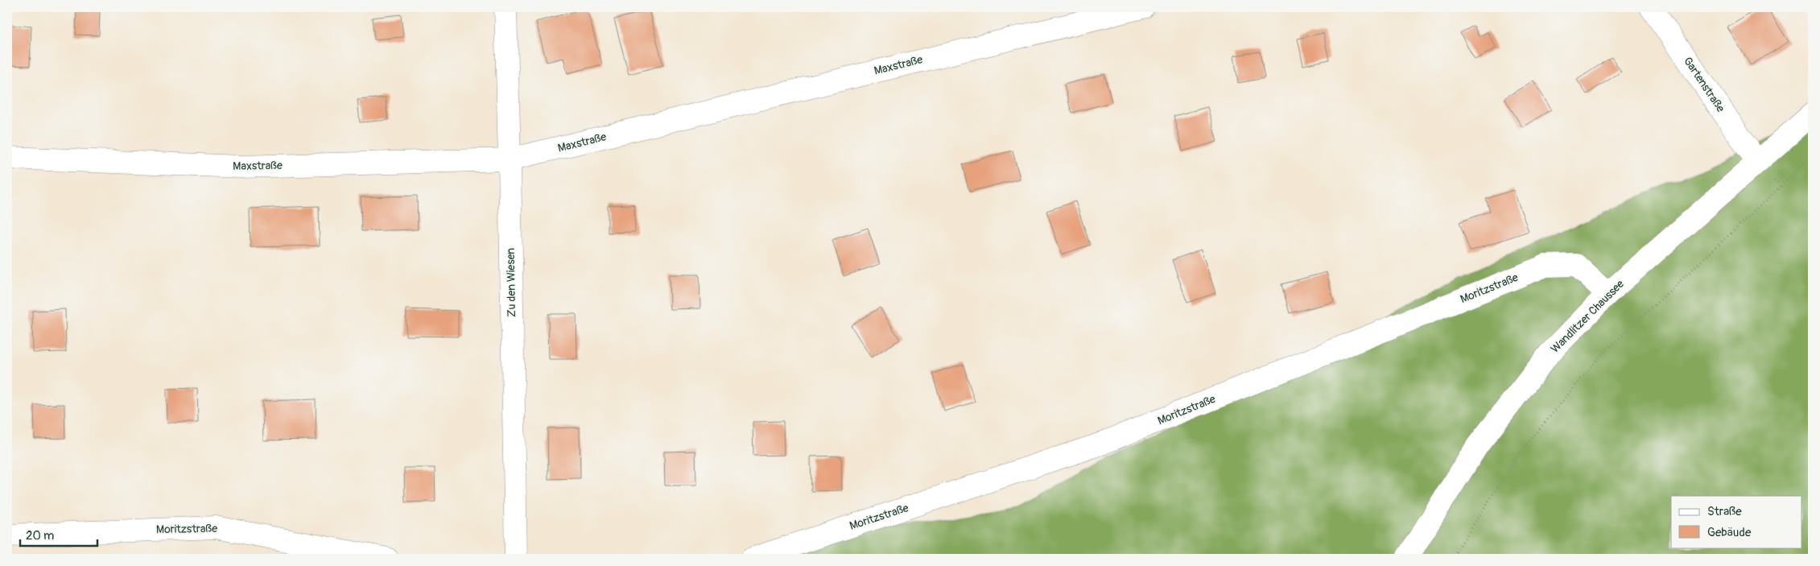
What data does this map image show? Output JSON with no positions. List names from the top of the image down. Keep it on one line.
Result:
{"streets":{"street":["Maxstraße","Gartenstraße","Zu den Wiesen","Moritzstraße","Wandlitzer Chaussee"]},"crossings":[["Maxstraße","Zu den Wiesen"],["Gartenstraße","Wandlitzer Chaussee"],["Moritzstraße","Wandlitzer Chaussee"]],"legend":["Straße","Gebäude"],"scale_bar":"20 m"}
